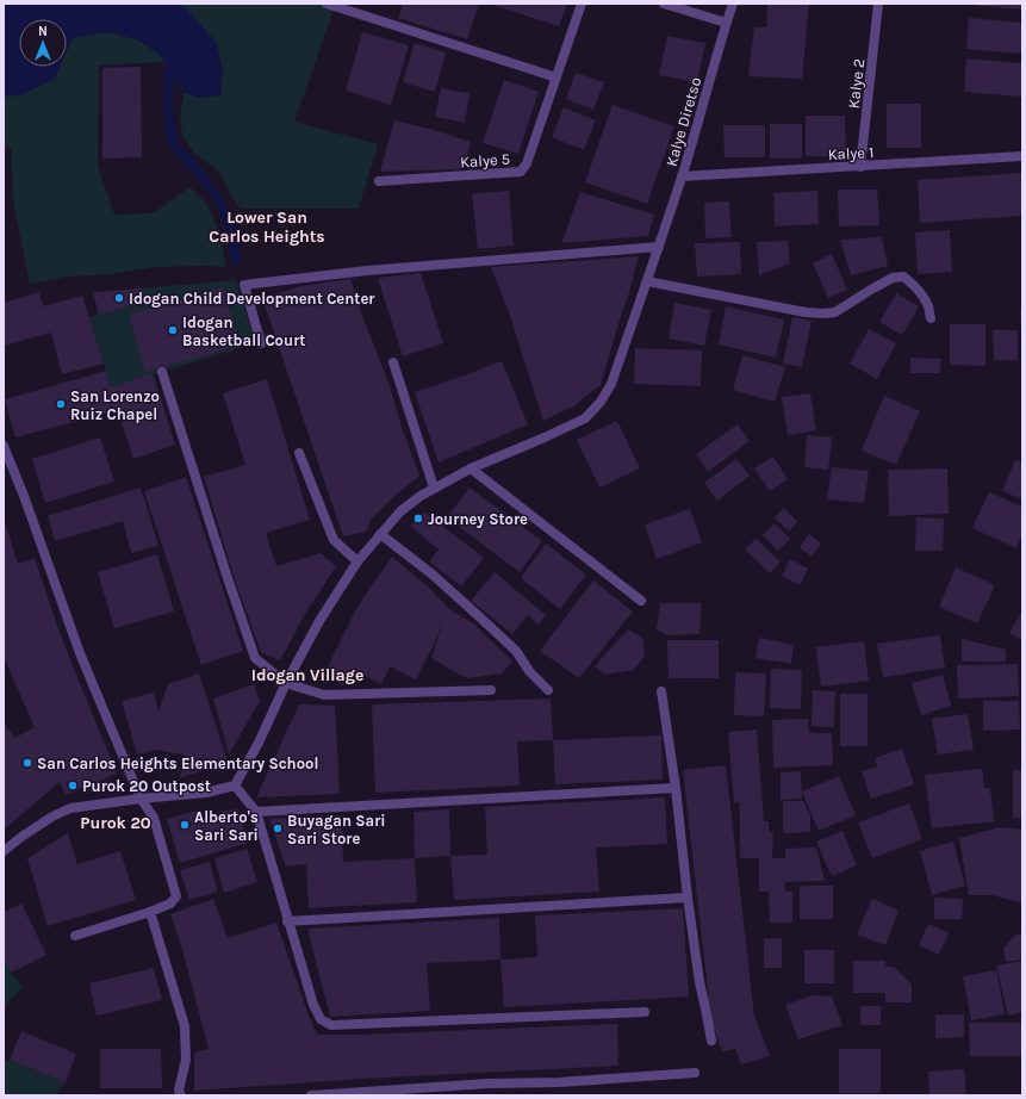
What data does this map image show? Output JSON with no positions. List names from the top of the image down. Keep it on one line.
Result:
{"streets":{"street":["Kalye 2","Kalye Diretso","Kalye 1","Kalye 5"]},"crossings":[["Kalye 2","Kalye 1"],["Kalye Diretso","Kalye 1"]],"districts":["Lower San Carlos Heights","Idogan Village","Purok 20"],"places":["Idogan Child Development Center","Idogan Basketball Court","San Lorenzo Ruiz Chapel","Journey Store","San Carlos Heights Elementary School","Purok 20 Outpost","Alberto's Sari Sari","Buyagan Sari Sari Store"],"north":"top"}
